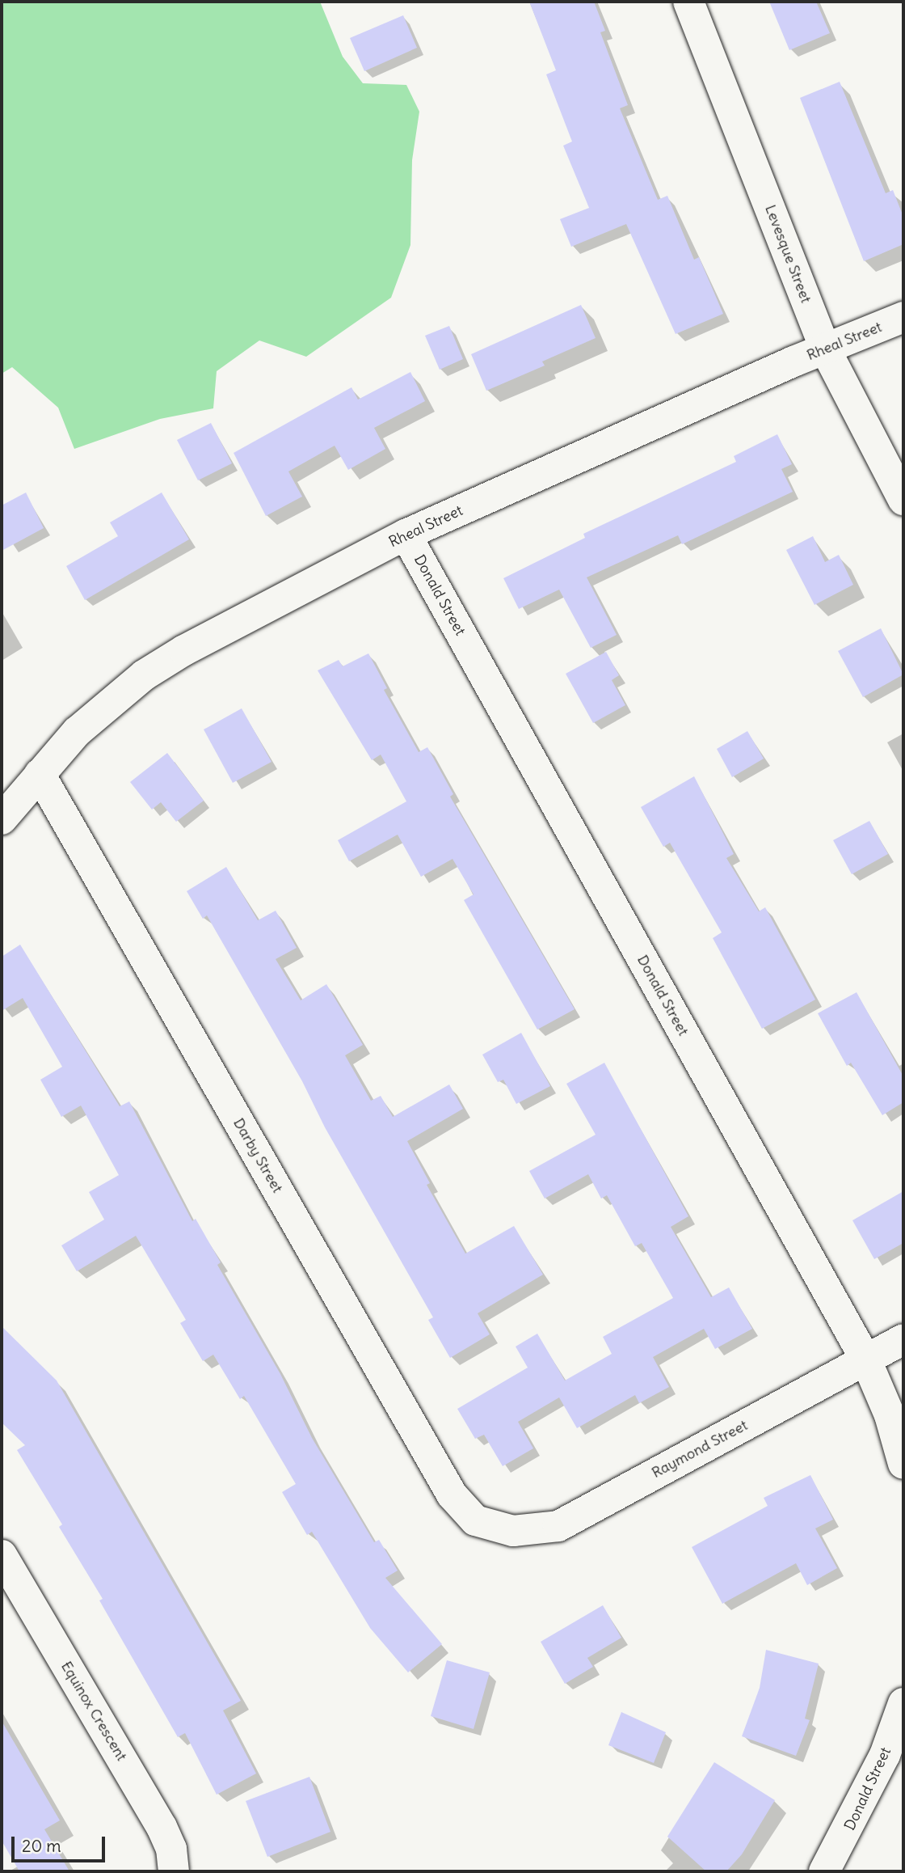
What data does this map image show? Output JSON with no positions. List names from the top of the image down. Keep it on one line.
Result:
{"streets":{"street":["Levesque Street","Rheal Street","Donald Street","Darby Street","Raymond Street","Equinox Crescent"]},"crossings":[["Levesque Street","Rheal Street"],["Rheal Street","Donald Street"],["Rheal Street","Darby Street"],["Donald Street","Raymond Street"],["Darby Street","Raymond Street"]],"scale_bar":"20 m"}
